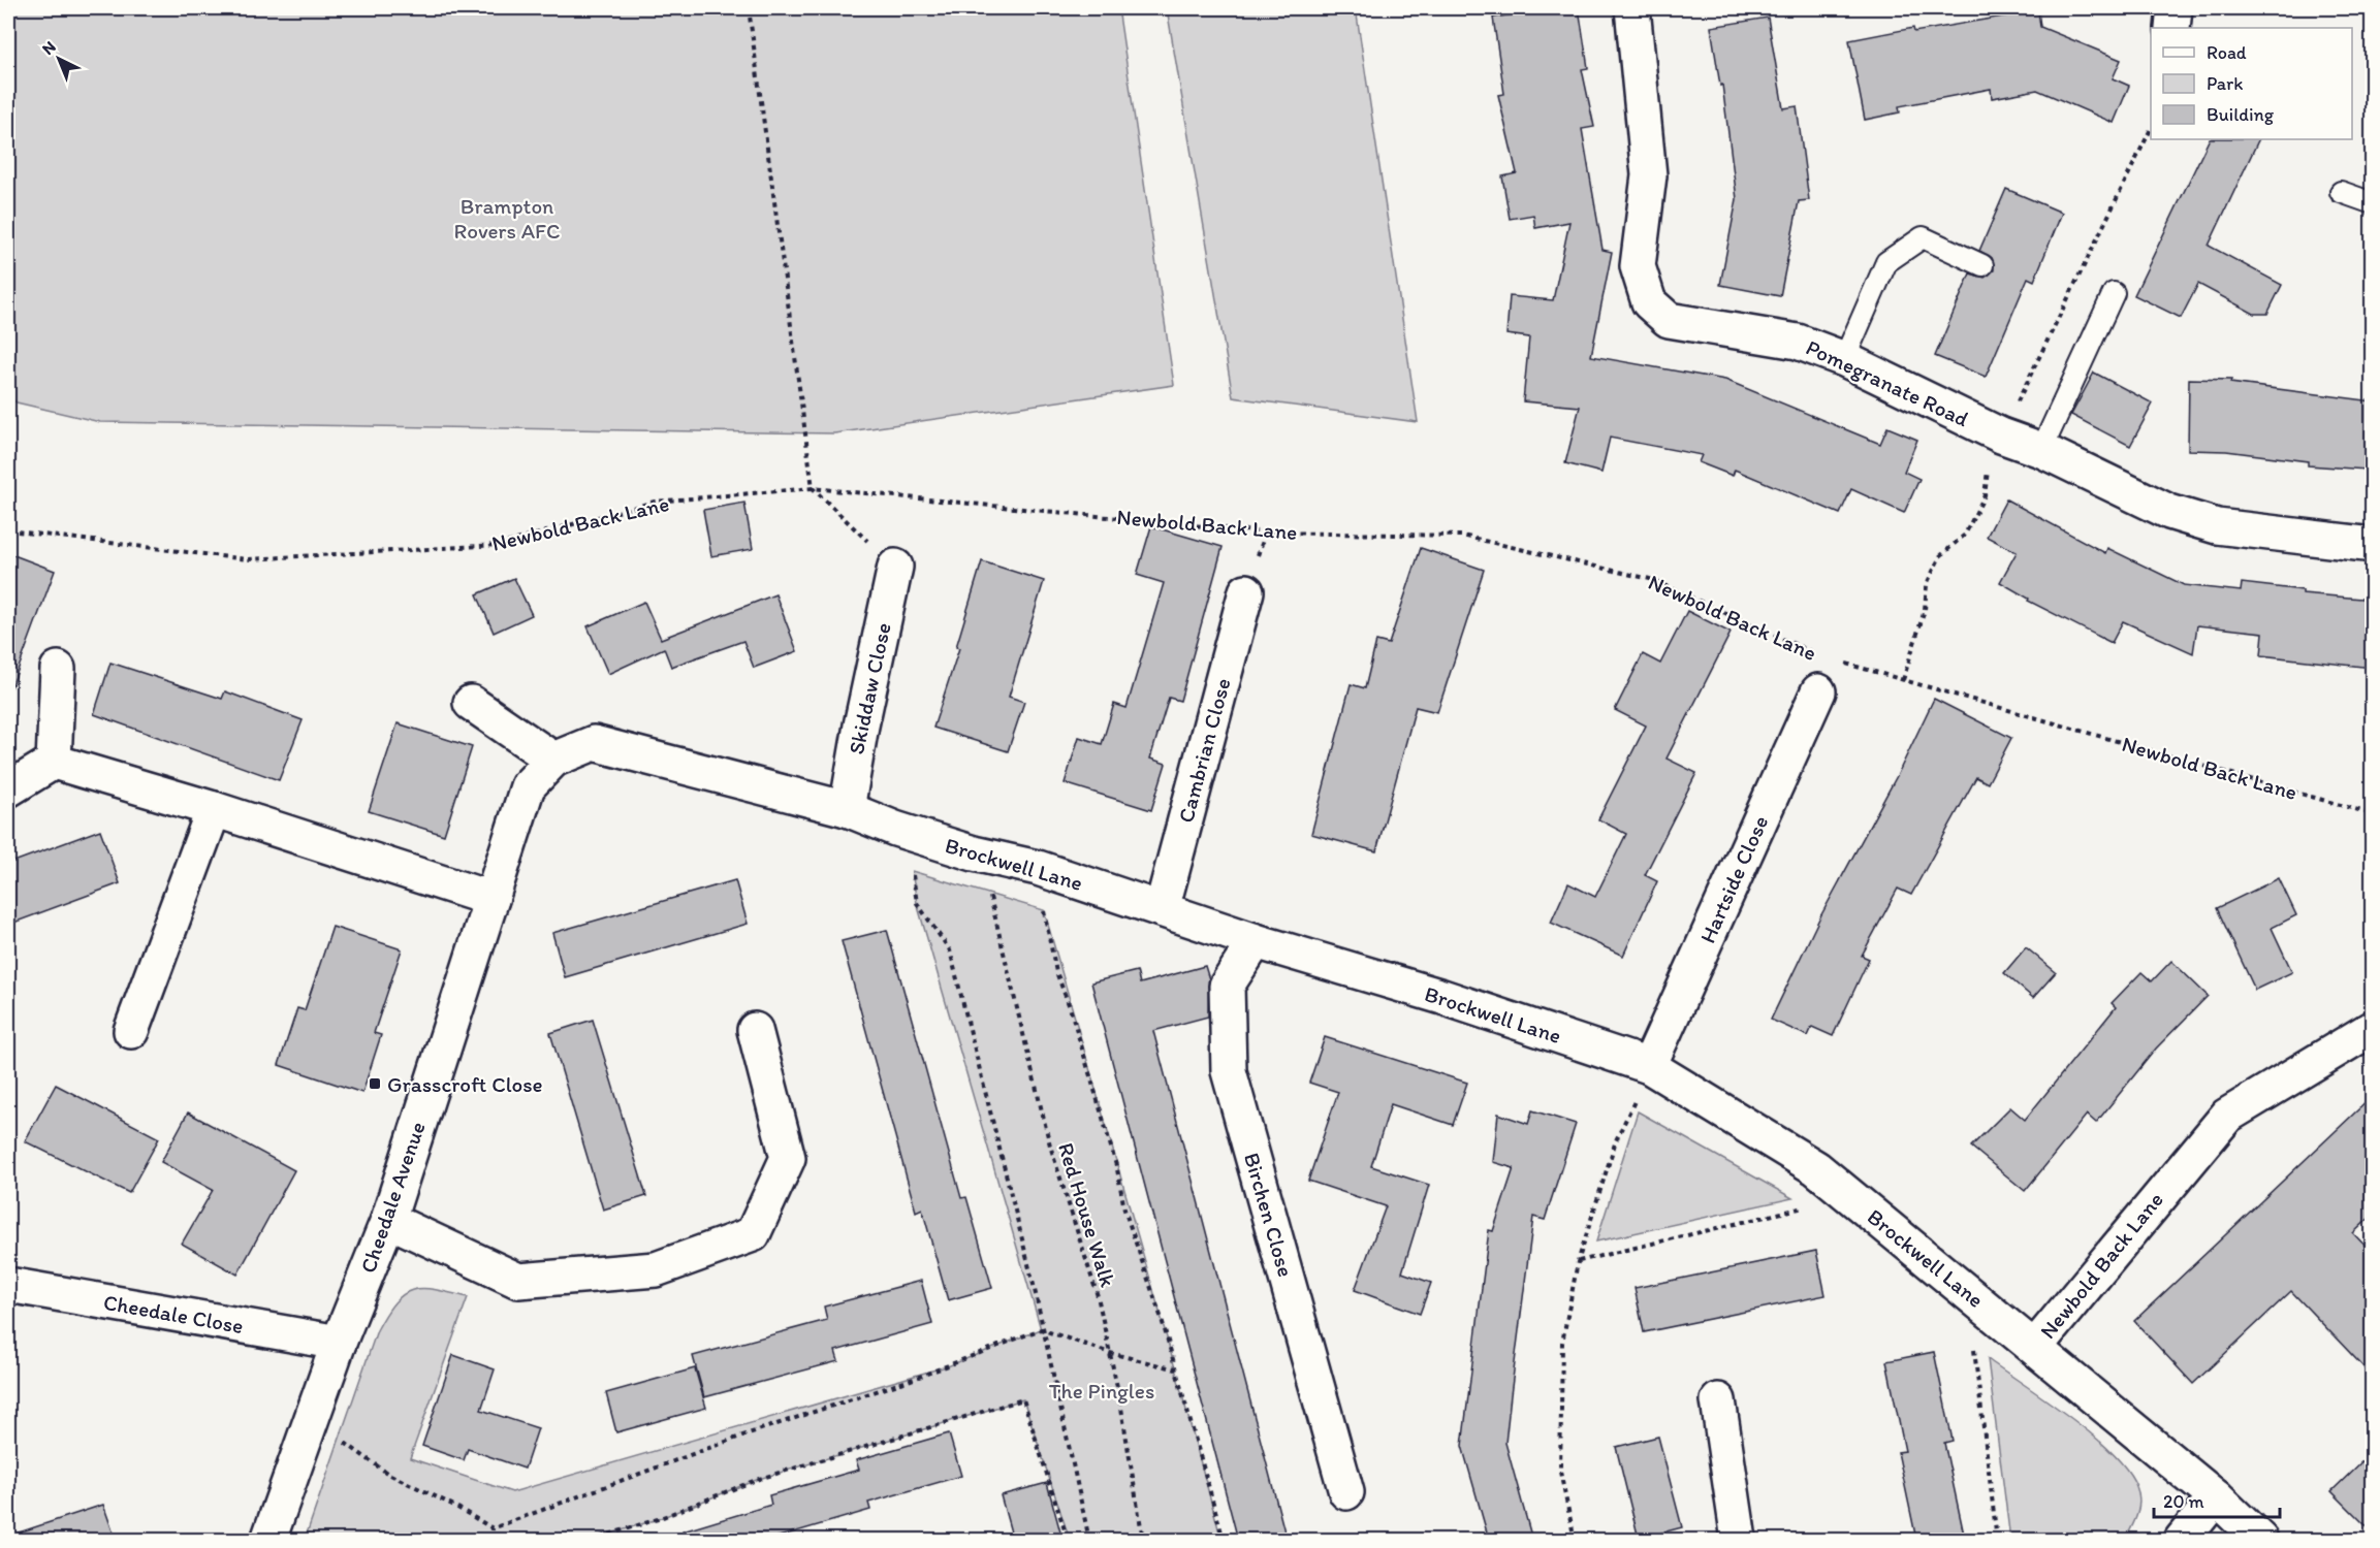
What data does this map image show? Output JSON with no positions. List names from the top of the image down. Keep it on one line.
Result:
{"streets":{"street":["Pomegranate Road","Newbold Back Lane","Skiddaw Close","Cambrian Close","Brockwell Lane","Hartside Close","Cheedale Avenue","Birchen Close","Cheedale Close"],"path":["Red House Walk"]},"crossings":[["Newbold Back Lane","Brockwell Lane"],["Skiddaw Close","Brockwell Lane"],["Cambrian Close","Brockwell Lane"],["Brockwell Lane","Hartside Close"],["Brockwell Lane","Cheedale Avenue"],["Brockwell Lane","Birchen Close"],["Cheedale Avenue","Cheedale Close"]],"parks":["Brampton Rovers AFC","The Pingles"],"places":{"transit":["Grasscroft Close"]},"legend":["Road","Park","Building"],"scale_bar":"20 m","north":"top left"}
